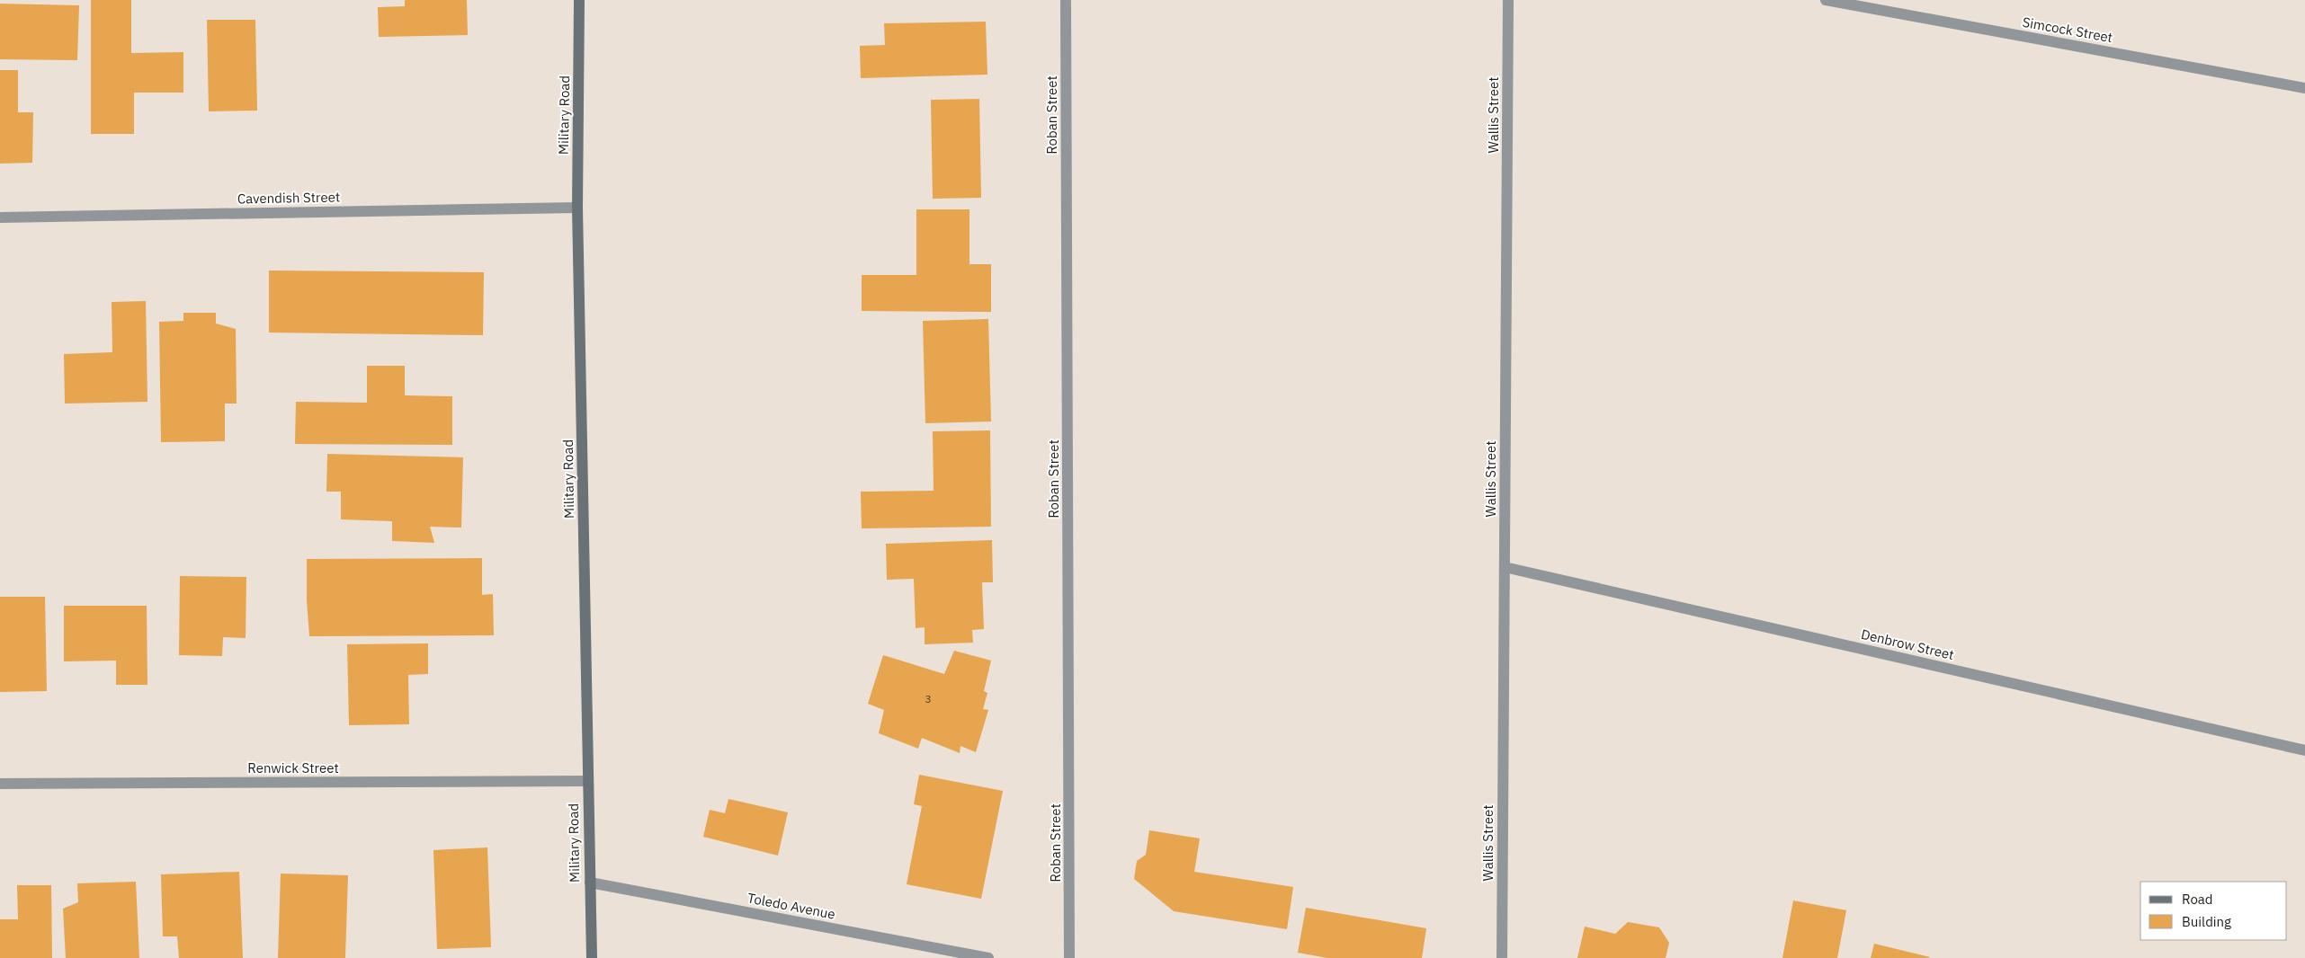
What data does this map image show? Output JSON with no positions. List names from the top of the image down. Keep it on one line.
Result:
{"streets":{"street":["Simcock Street","Military Road","Roban Street","Wallis Street","Cavendish Street","Denbrow Street","Renwick Street","Toledo Avenue"]},"crossings":[["Military Road","Cavendish Street"],["Military Road","Renwick Street"],["Military Road","Toledo Avenue"],["Wallis Street","Denbrow Street"]],"house_numbers":["3"],"legend":["Road","Building"]}
